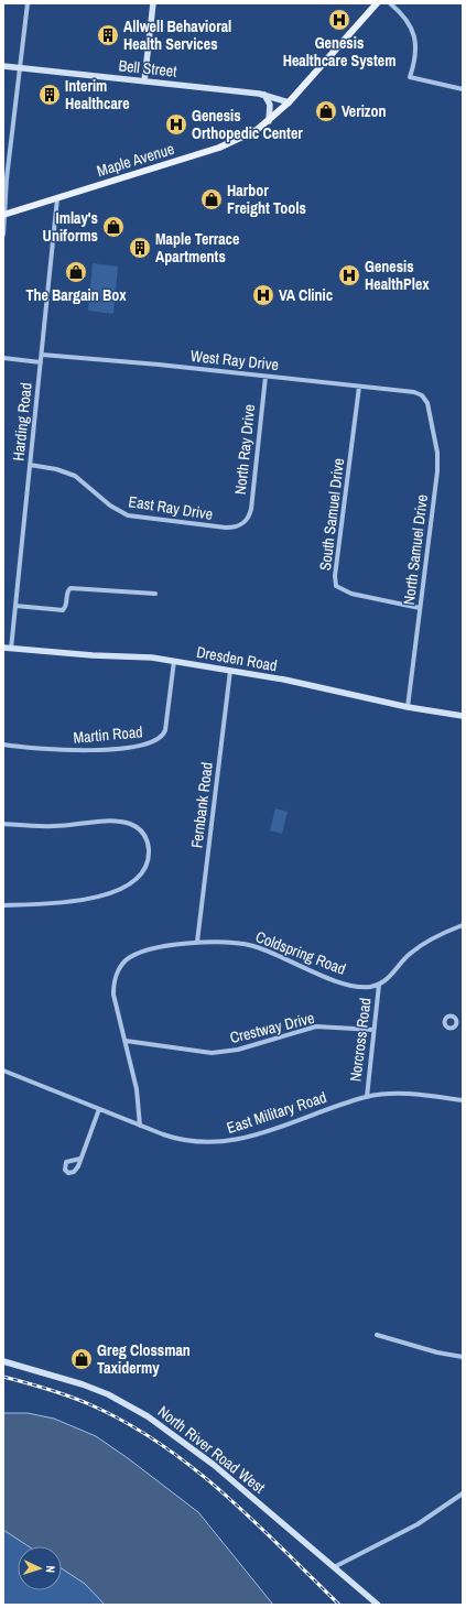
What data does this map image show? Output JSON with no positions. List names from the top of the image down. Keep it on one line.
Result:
{"streets":{"main road":["Maple Avenue"],"street":["Bell Street","West Ray Drive","Harding Road","North Ray Drive","East Ray Drive","South Samuel Drive","North Samuel Drive","Dresden Road","Martin Road","Fernbank Road","Coldspring Road","Crestway Drive","Norcross Road","East Military Road","North River Road West"]},"crossings":[["Bell Street","Maple Avenue"],["Maple Avenue","Harding Road"],["West Ray Drive","Harding Road"],["West Ray Drive","North Ray Drive"],["West Ray Drive","South Samuel Drive"],["West Ray Drive","North Samuel Drive"],["Harding Road","East Ray Drive"],["Harding Road","Dresden Road"],["North Ray Drive","East Ray Drive"],["South Samuel Drive","North Samuel Drive"],["North Samuel Drive","Dresden Road"],["Dresden Road","Martin Road"],["Dresden Road","Fernbank Road"],["Fernbank Road","Coldspring Road"],["Coldspring Road","Crestway Drive"],["Coldspring Road","Norcross Road"],["Coldspring Road","East Military Road"],["Crestway Drive","Norcross Road"],["Norcross Road","East Military Road"]],"places":{"hospital":["Genesis Healthcare System","Genesis Orthopedic Center","Genesis HealthPlex","VA Clinic"],"building":["Allwell Behavioral Health Services","Interim Healthcare","Maple Terrace Apartments"],"shop":["Verizon","Harbor Freight Tools","Imlay's Uniforms","The Bargain Box","Greg Clossman Taxidermy"]},"north":"right"}
